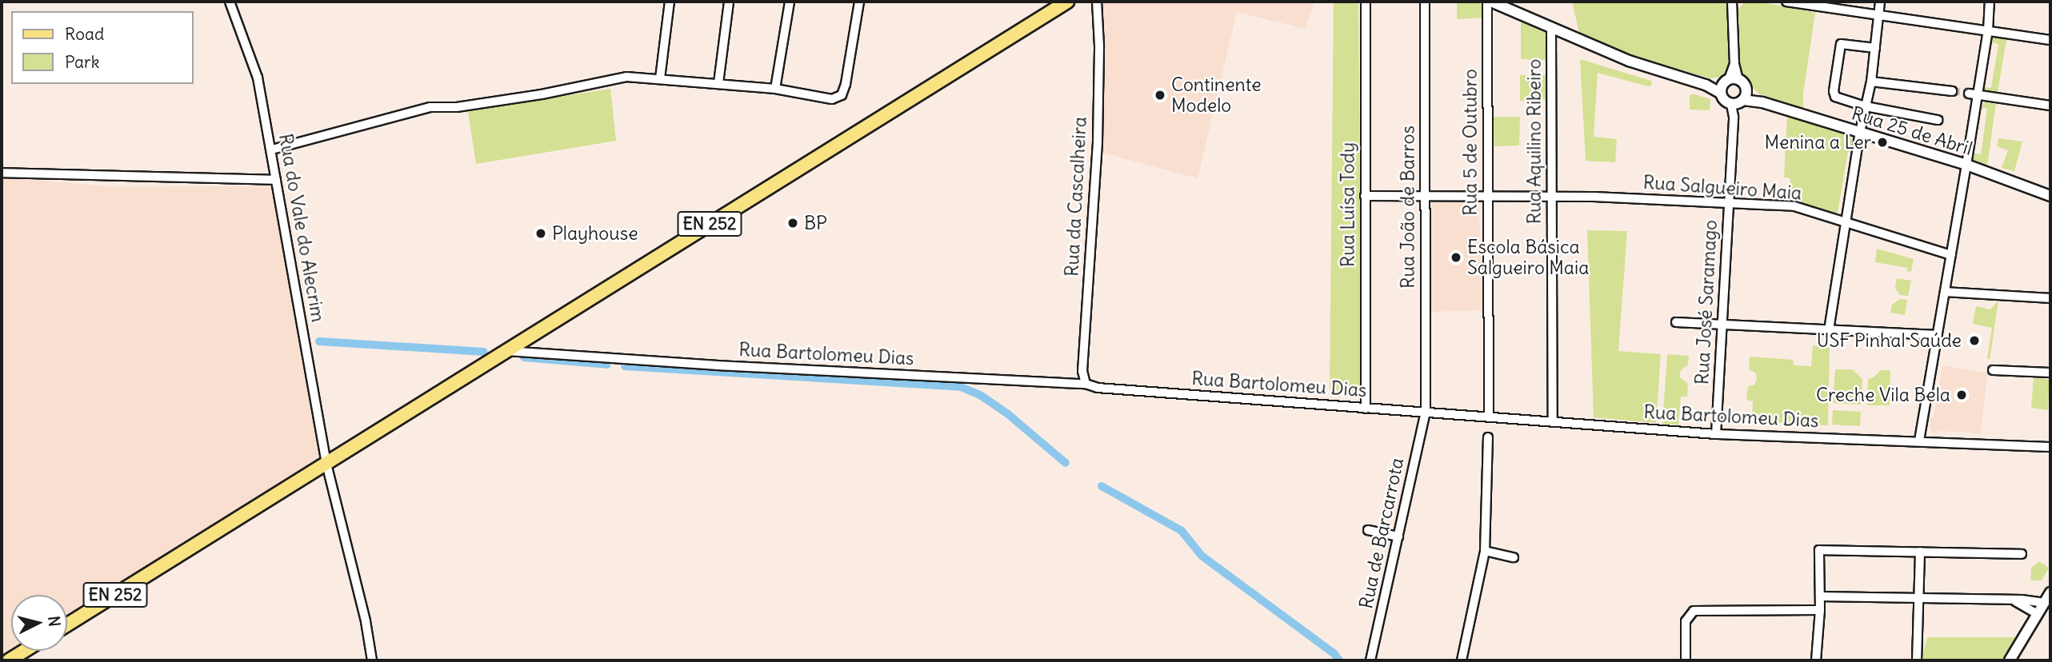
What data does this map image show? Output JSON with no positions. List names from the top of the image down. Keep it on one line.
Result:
{"streets":{"main road":["EN 252"],"street":["Rua 25 de Abril","Rua Aquilino Ribeiro","Rua 5 de Outubro","Rua Salgueiro Maia","Rua da Cascalheira","Rua Luísa Tody","Rua João de Barros","Rua do Vale do Alecrim","Rua José Saramago","Rua Bartolomeu Dias","Rua de Barcarrota"]},"crossings":[["Rua Aquilino Ribeiro","Rua Salgueiro Maia"],["Rua Aquilino Ribeiro","Rua Bartolomeu Dias"],["Rua 5 de Outubro","Rua Salgueiro Maia"],["Rua 5 de Outubro","Rua Bartolomeu Dias"],["Rua Salgueiro Maia","Rua Luísa Tody"],["Rua Salgueiro Maia","Rua João de Barros"],["Rua Salgueiro Maia","Rua José Saramago"],["Rua da Cascalheira","Rua Bartolomeu Dias"],["Rua Luísa Tody","Rua Bartolomeu Dias"],["Rua João de Barros","Rua Bartolomeu Dias"],["Rua João de Barros","Rua de Barcarrota"],["EN 252","Rua do Vale do Alecrim"],["EN 252","Rua Bartolomeu Dias"],["Rua José Saramago","Rua Bartolomeu Dias"],["Rua Bartolomeu Dias","Rua de Barcarrota"]],"places":["Continente Modelo","Menina a Ler","BP","Playhouse","Escola Básica Salgueiro Maia","USF Pinhal Saúde","Creche Vila Bela"],"legend":["Road","Park"],"north":"right"}
